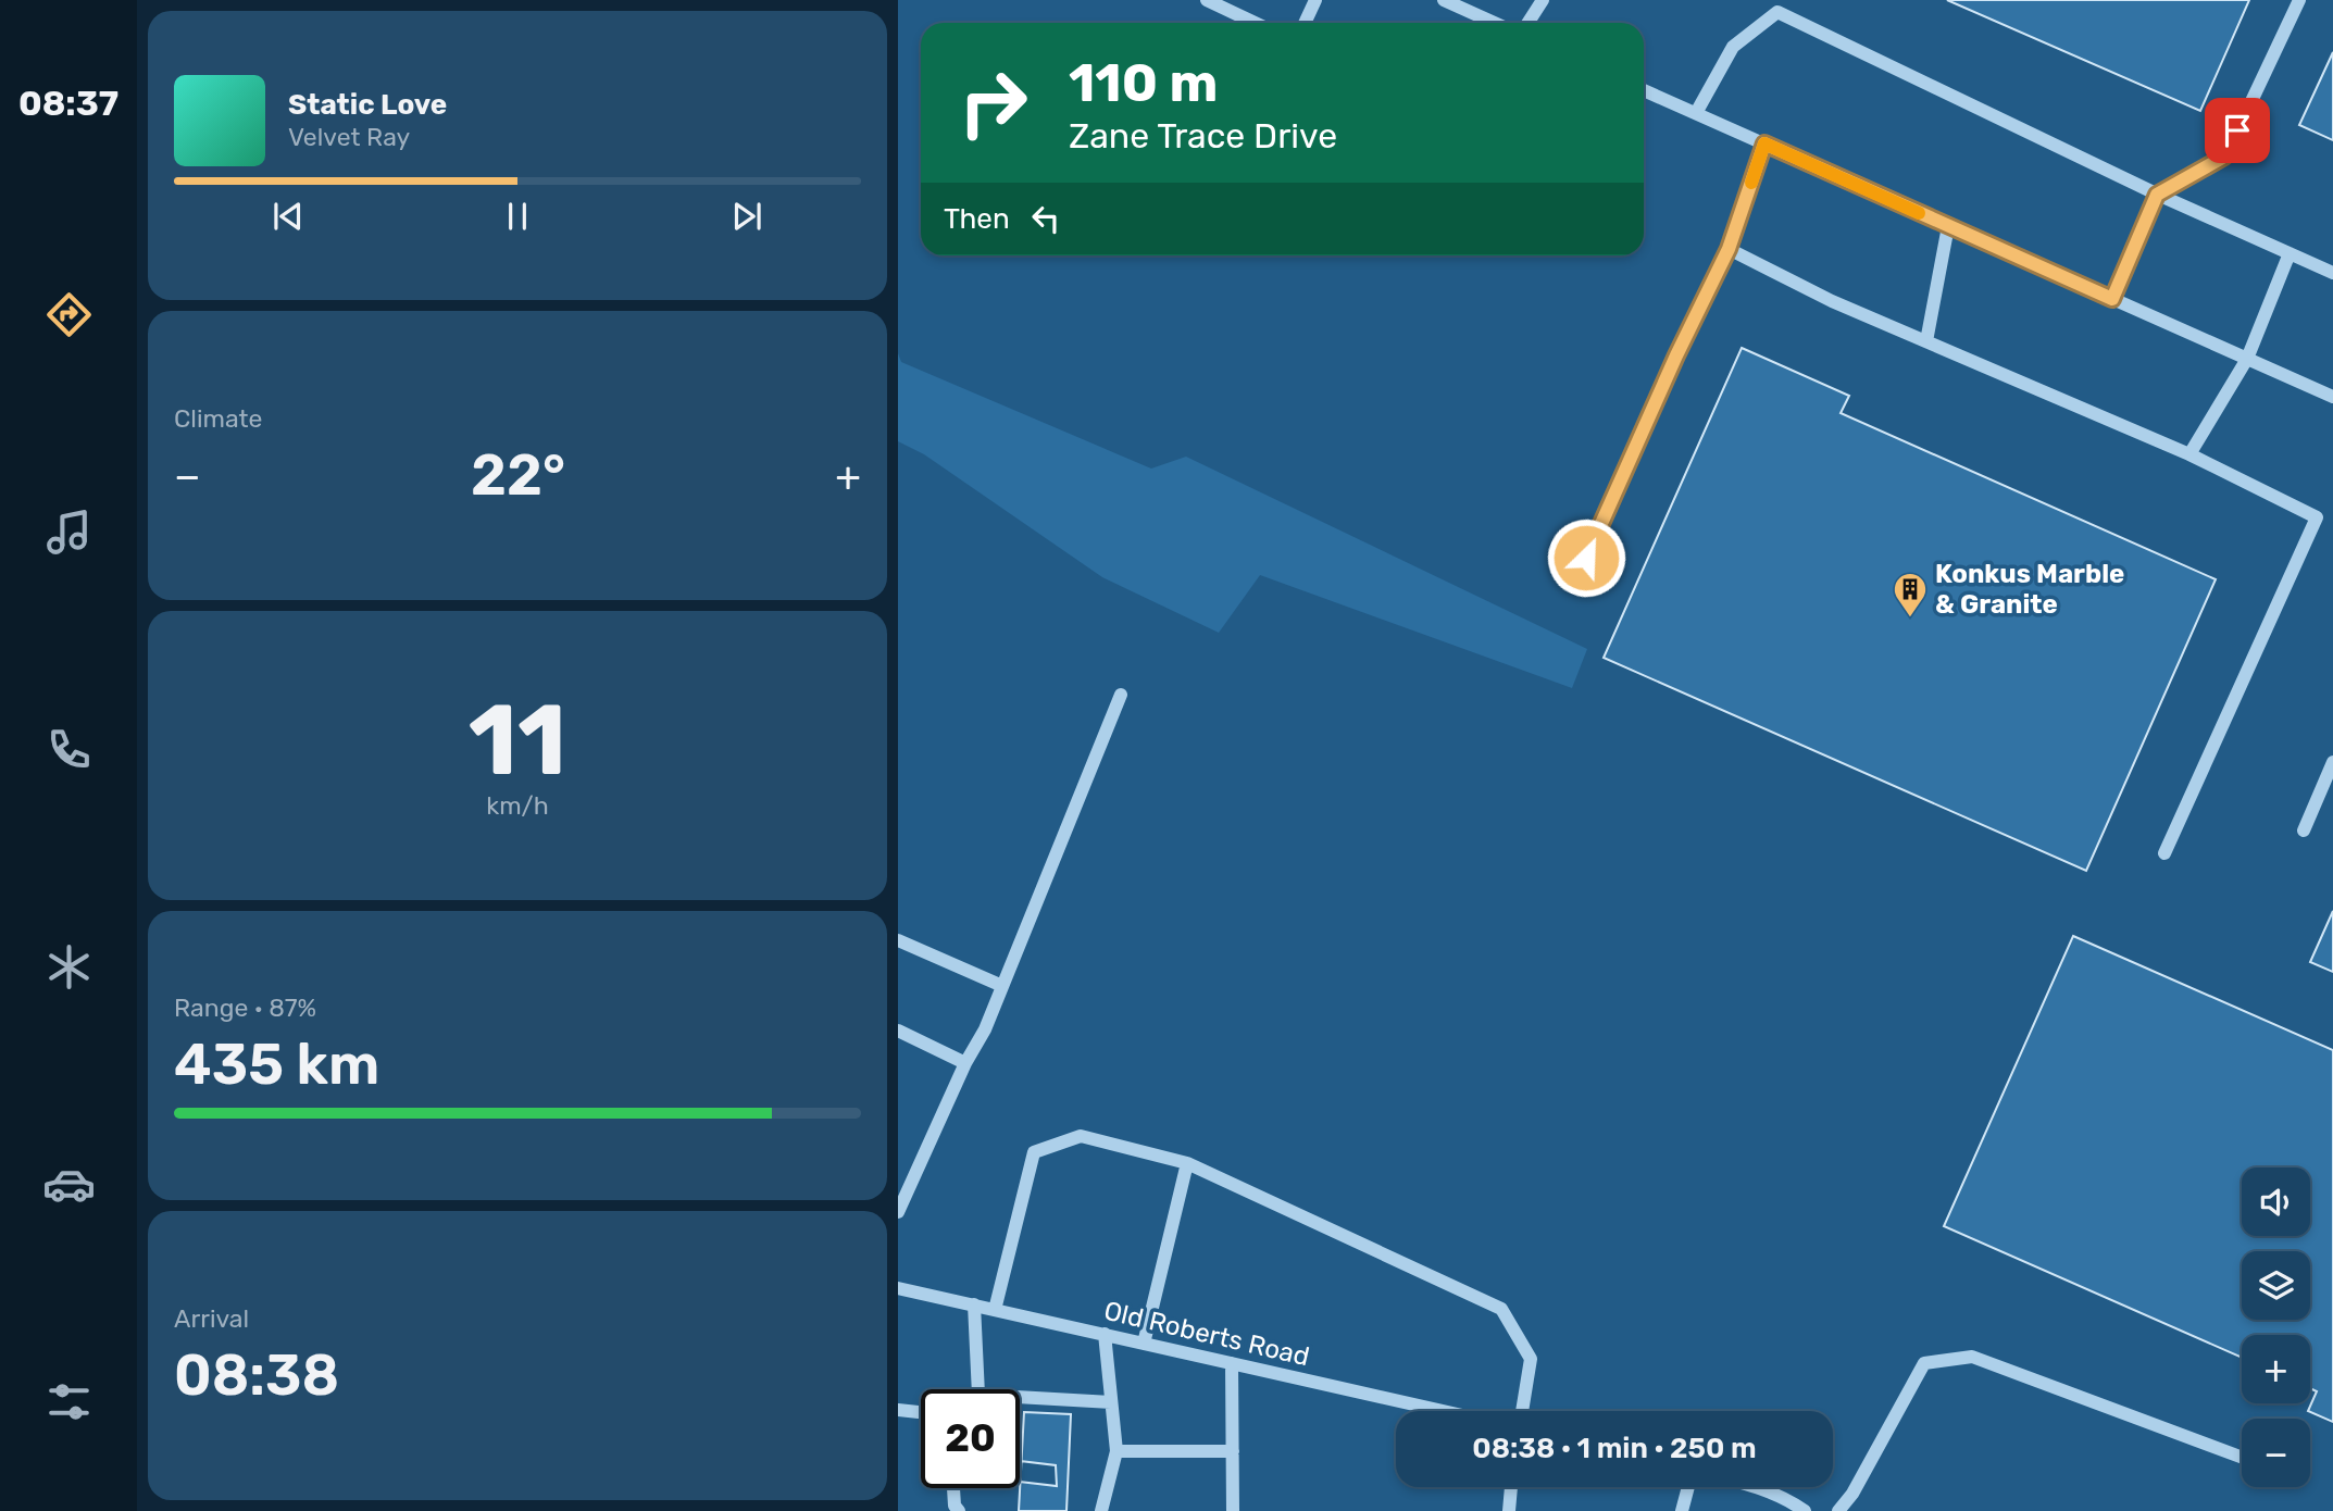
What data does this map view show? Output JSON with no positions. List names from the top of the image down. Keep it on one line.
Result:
{"streets":{"street":["Old Roberts Road"]},"places":{"building":["Konkus Marble & Granite"]},"page":{"tabs":"08:37","turn":["110 m","Zane Trace Drive"],"song":["Static Love","Velvet Ray"],"then":"Then","tile":["Climate",["11","km/h"],["Range · 87%","435 km"],["Arrival","08:38"]],"heat":["−","22°","+"],"map_buttons":["+","−"],"limit":"20","trip":"08:38 · 1 min · 250 m"}}
